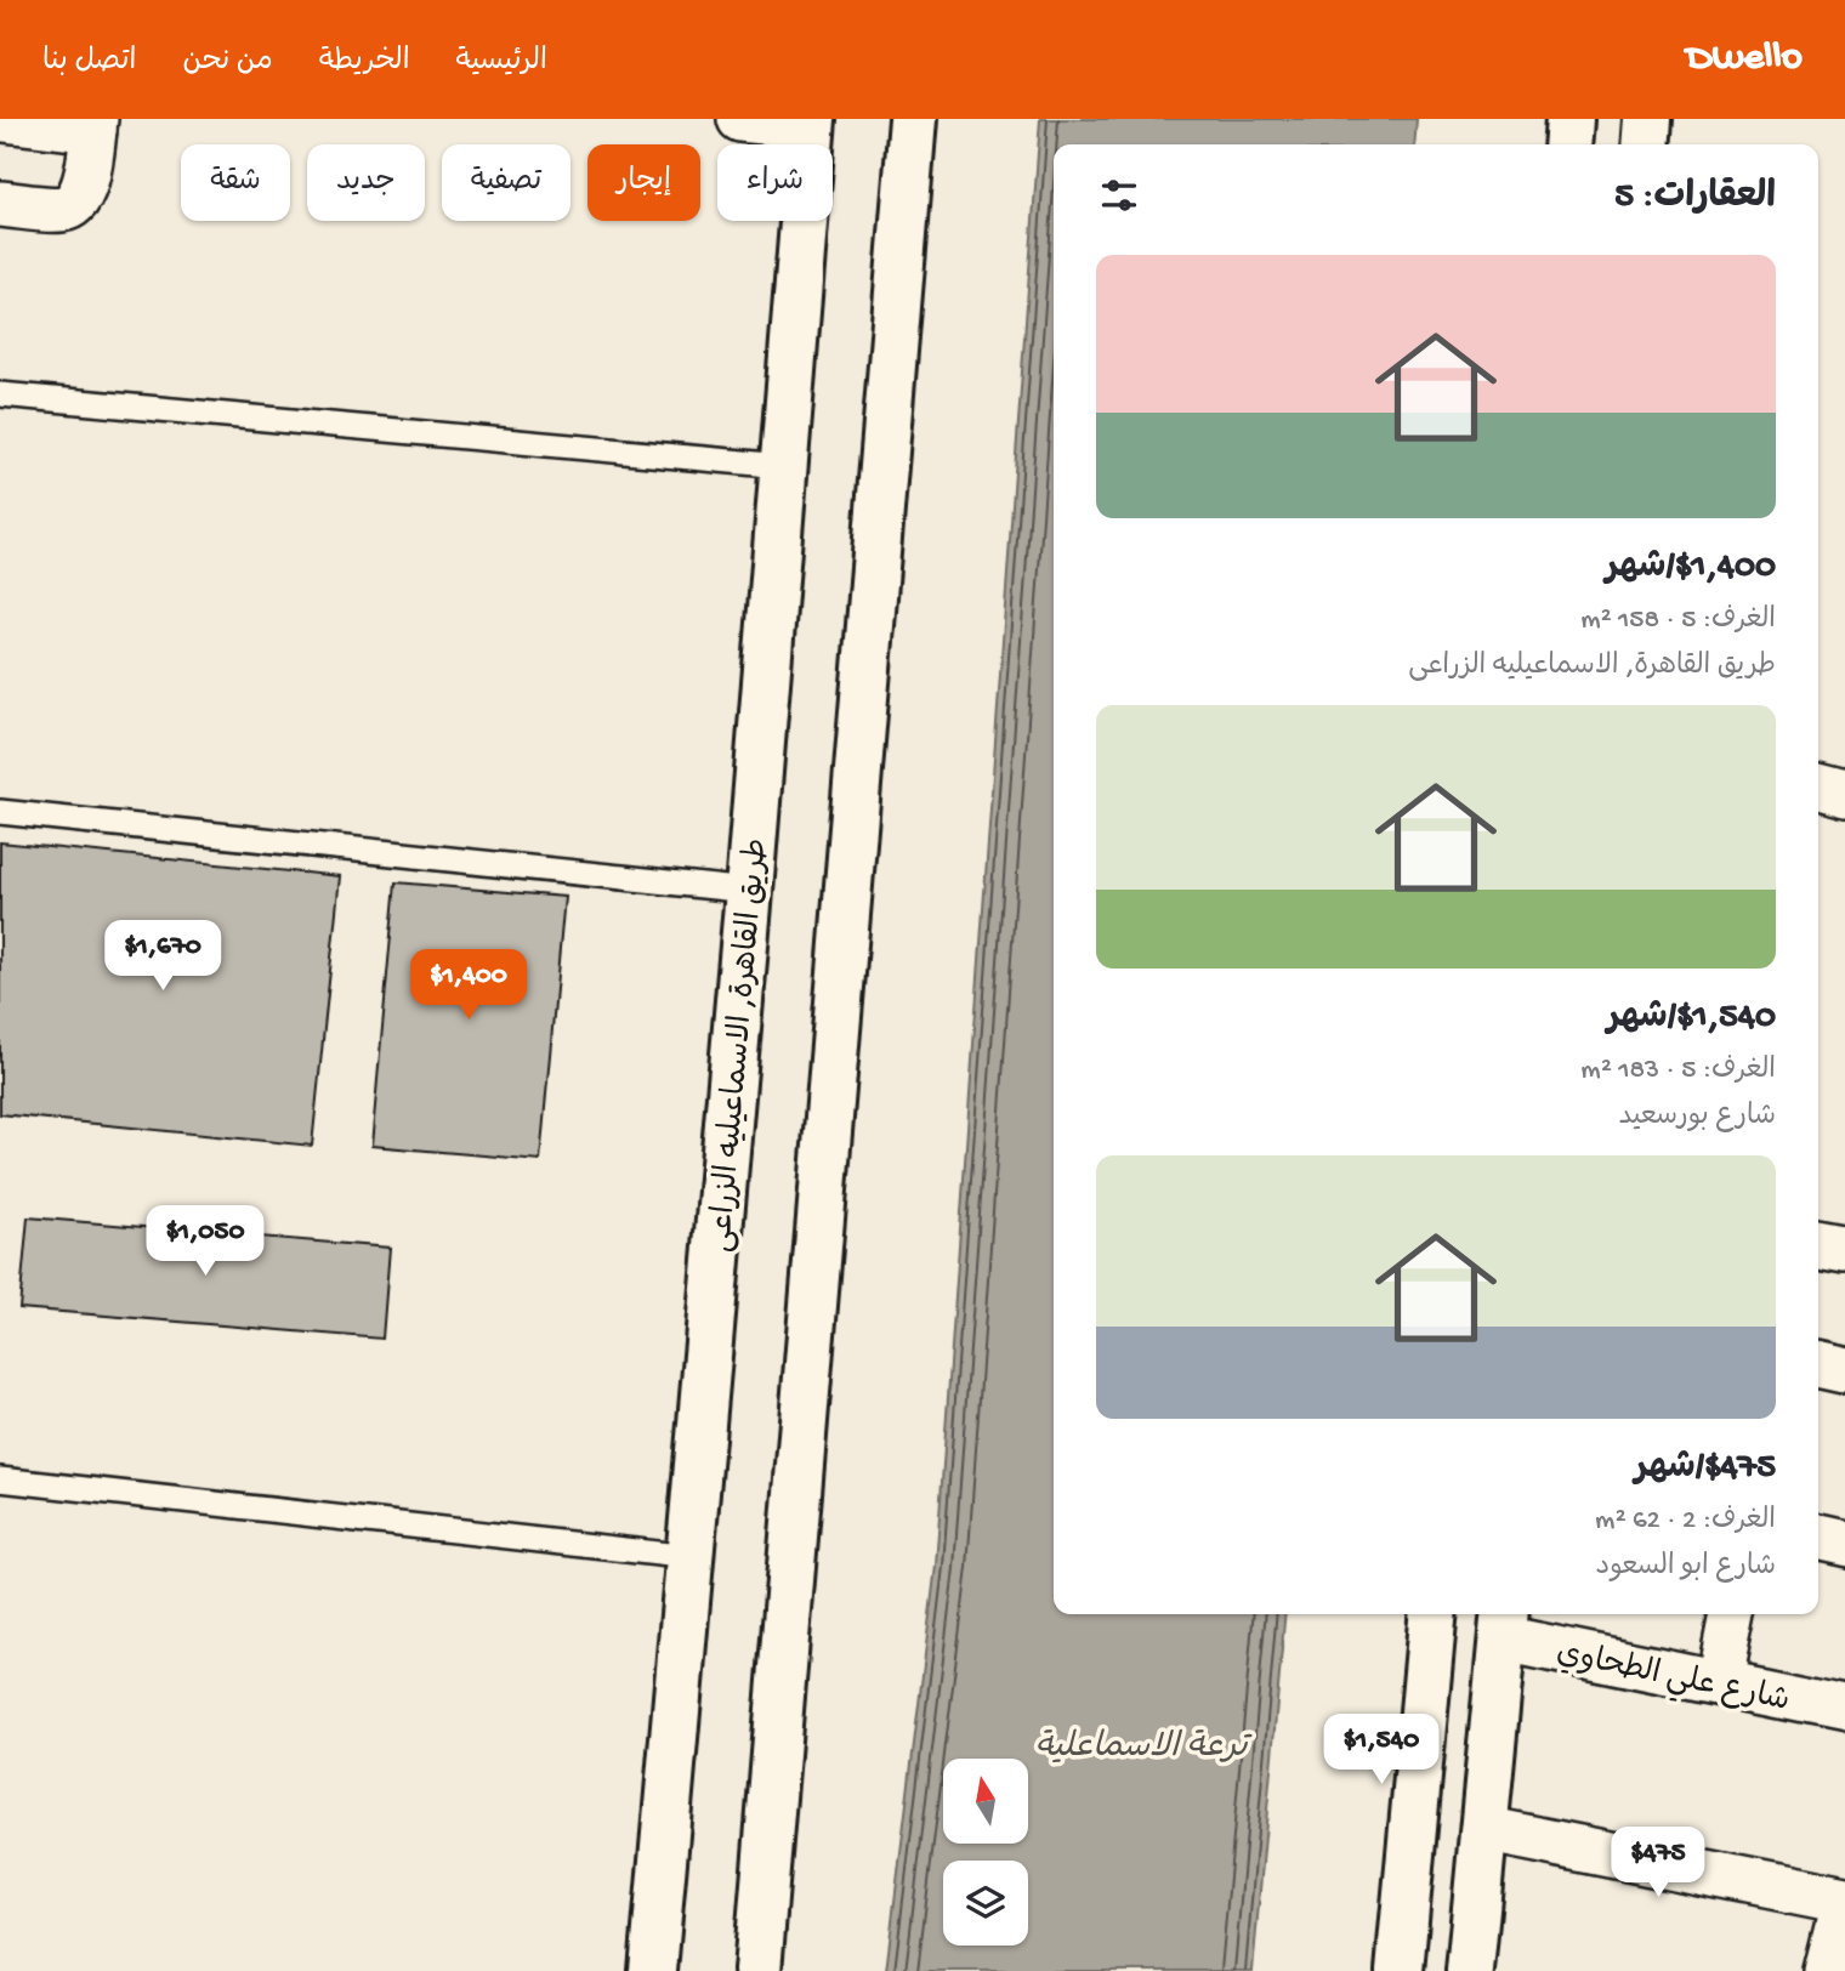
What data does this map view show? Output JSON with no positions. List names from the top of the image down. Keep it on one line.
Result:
{"streets":{"main road":["طريق القاهرة, الاسماعيليه الزراعى"],"street":["شارع علي الطحاوي"]},"water":["ترعة الاسماعلية"],"north":"top","page":{"header":"Dwello","nav":["الرئيسية","الخريطة","من نحن","اتصل بنا"],"chip":["شراء","إيجار","تصفية","جديد","شقة"],"heading":"العقارات: 5","list":[{"name":"$1,400/شهر","note":"الغرف: 5 · 158 m² · طريق القاهرة, الاسماعيليه الزراعى"},{"name":"$1,540/شهر","note":"الغرف: 5 · 183 m² · شارع بورسعيد"},{"name":"$475/شهر","note":"الغرف: 2 · 62 m² · شارع ابو السعود"}],"price":["$1,670","$1,400","$1,050","$1,540","$475"]}}
